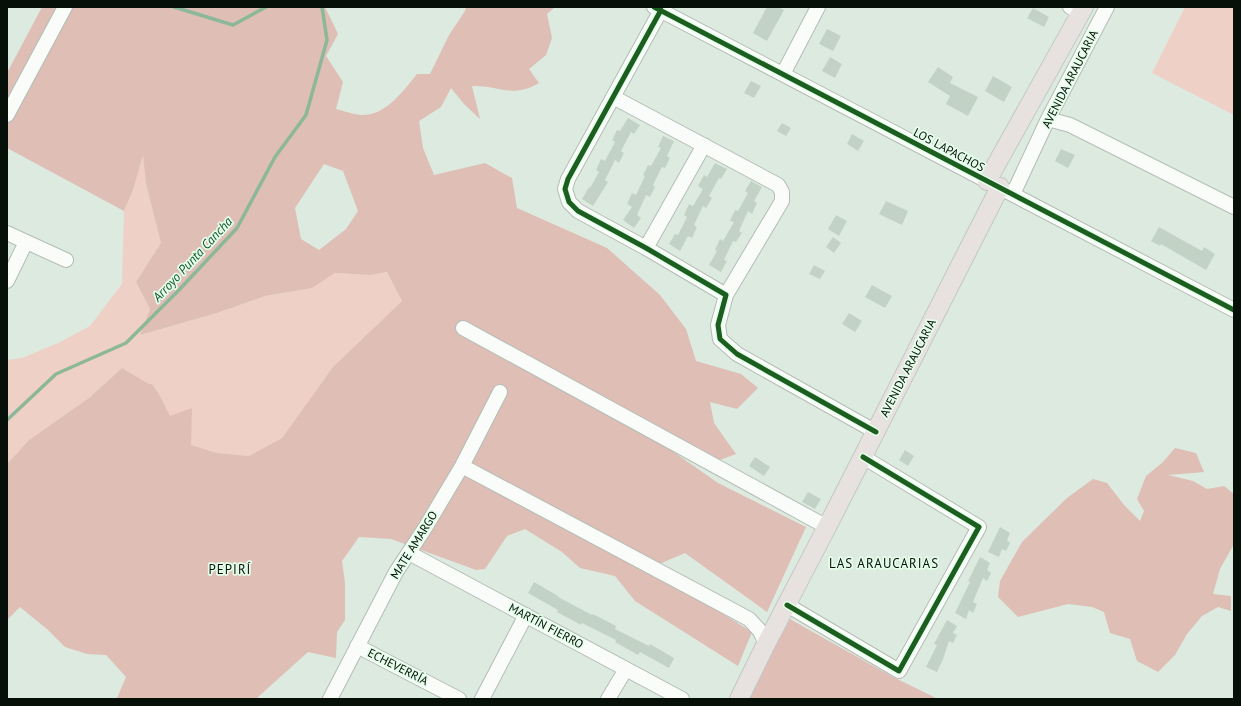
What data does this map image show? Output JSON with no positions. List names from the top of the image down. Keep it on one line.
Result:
{"streets":{"main road":["AVENIDA ARAUCARIA"],"street":["LOS LAPACHOS","MATE AMARGO","MARTÍN FIERRO","ECHEVERRÍA"]},"crossings":[["AVENIDA ARAUCARIA","LOS LAPACHOS"],["MATE AMARGO","MARTÍN FIERRO"],["MATE AMARGO","ECHEVERRÍA"]],"districts":["LAS ARAUCARIAS","PEPIRÍ"],"water":["Arroyo Punta Cancha"]}
